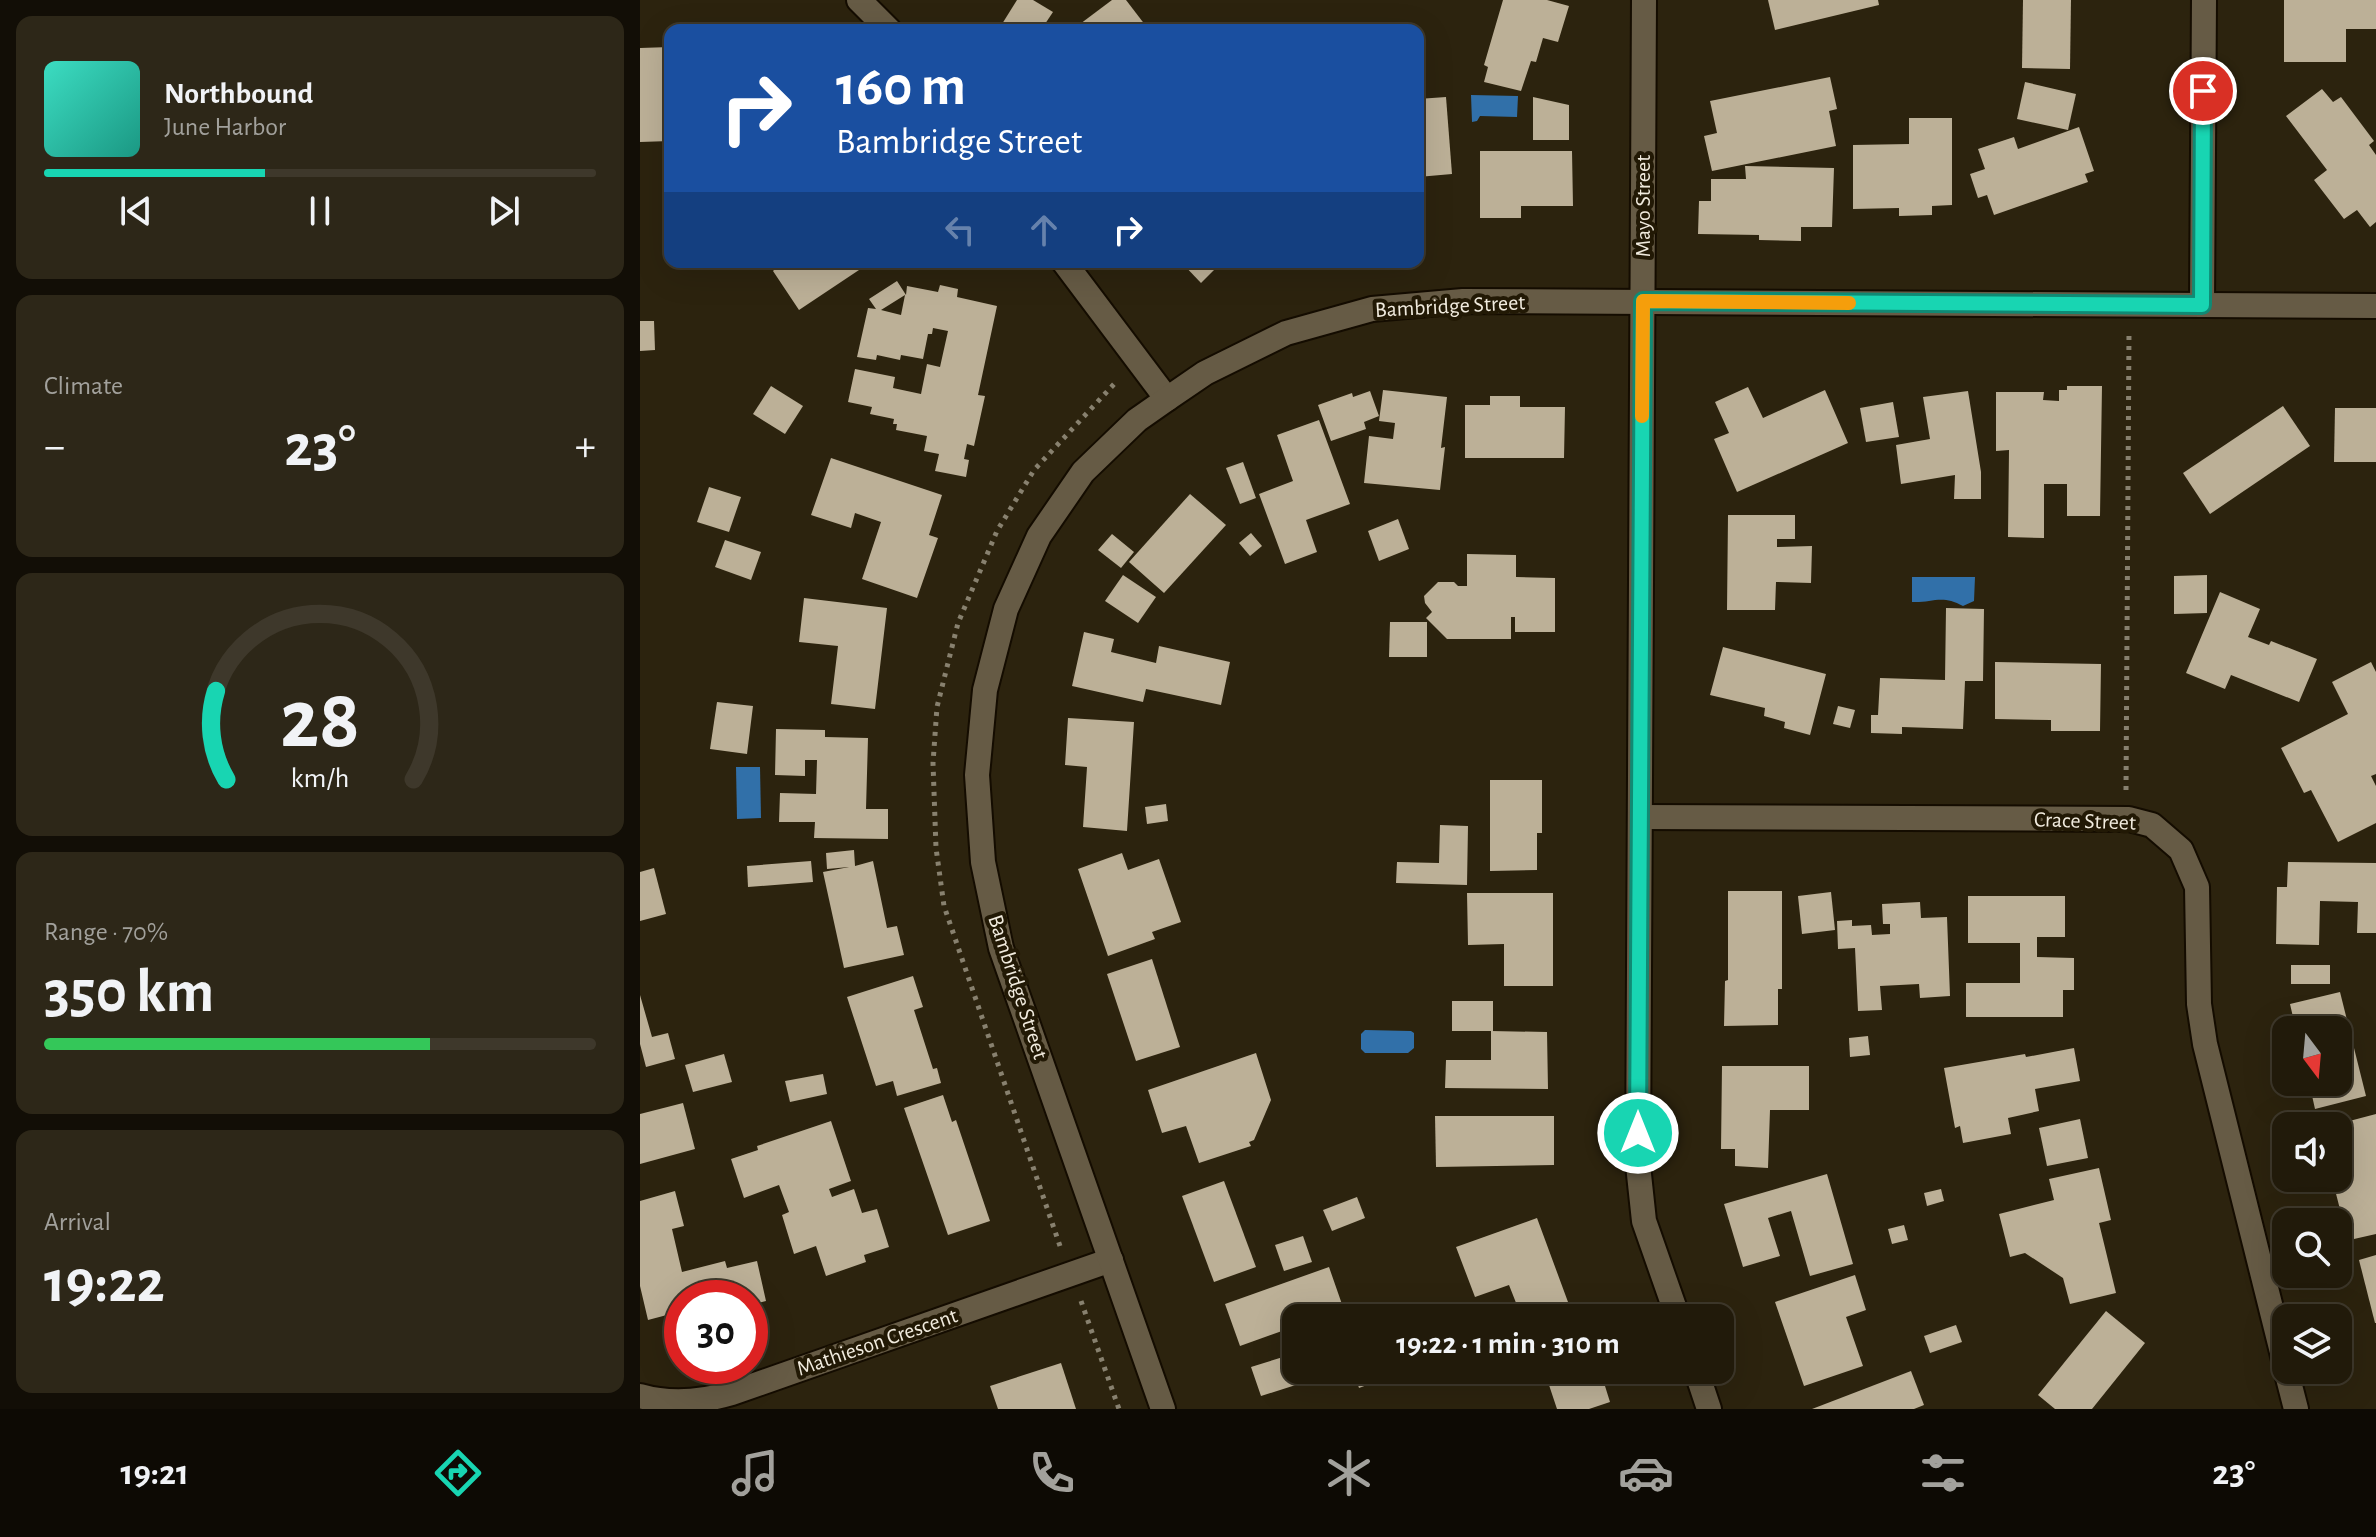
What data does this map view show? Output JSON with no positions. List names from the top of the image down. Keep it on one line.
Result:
{"streets":{"street":["Mayo Street","Bambridge Street","Crace Street","Mathieson Crescent"]},"crossings":[["Mayo Street","Bambridge Street"],["Mayo Street","Crace Street"],["Bambridge Street","Mathieson Crescent"]],"north":"bottom","page":{"turn":["160 m","Bambridge Street"],"song":["Northbound","June Harbor"],"tile":["Climate",["Range · 70%","350 km"],["Arrival","19:22"]],"heat":["−","23°","+"],"limit":"30","trip":"19:22 · 1 min · 310 m","tabs":["19:21","23°"],"gauge":["28","km/h"]}}
